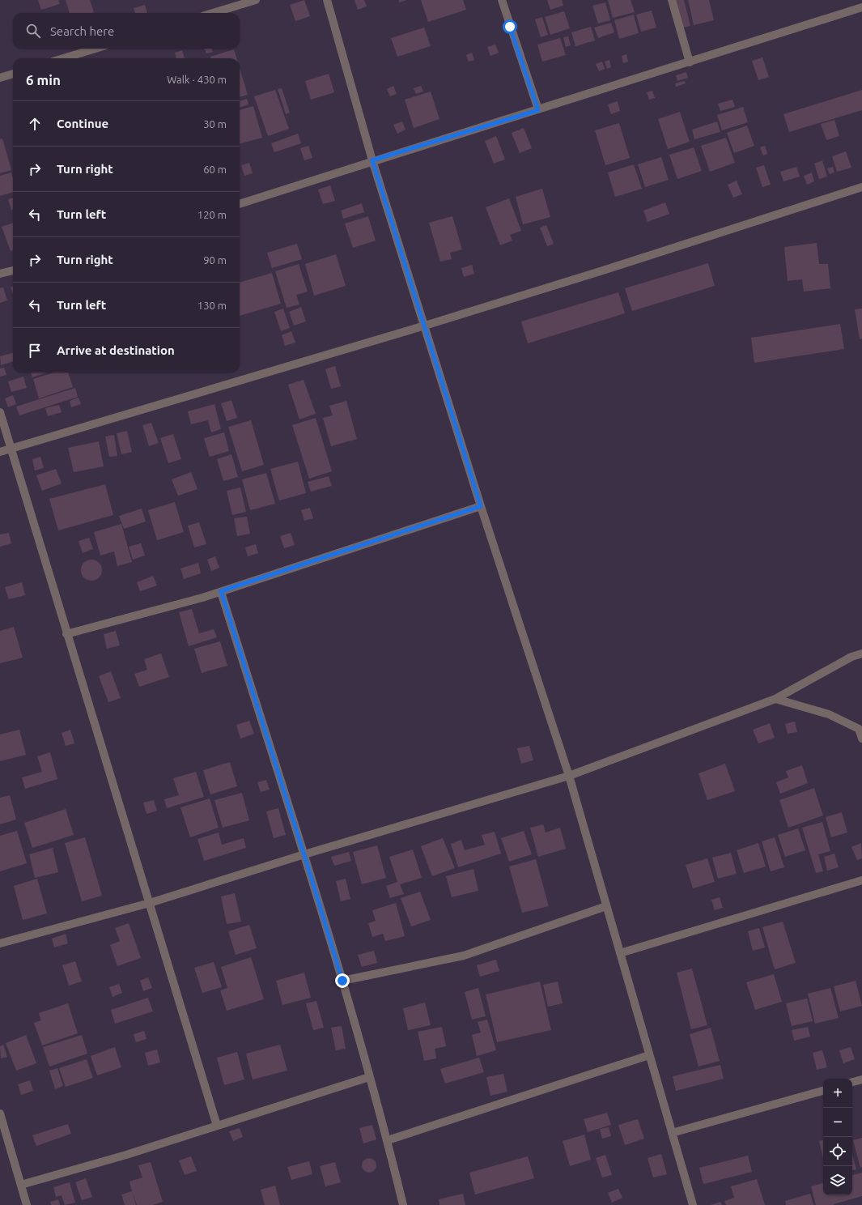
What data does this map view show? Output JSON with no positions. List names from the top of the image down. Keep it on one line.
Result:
{"page":{"search":"Search here","heading":["6 min","Walk · 430 m"],"list":[["Continue","30 m"],["Turn right","60 m"],["Turn left","120 m"],["Turn right","90 m"],["Turn left","130 m"],"Arrive at destination"],"map_buttons":["+","−"]}}
